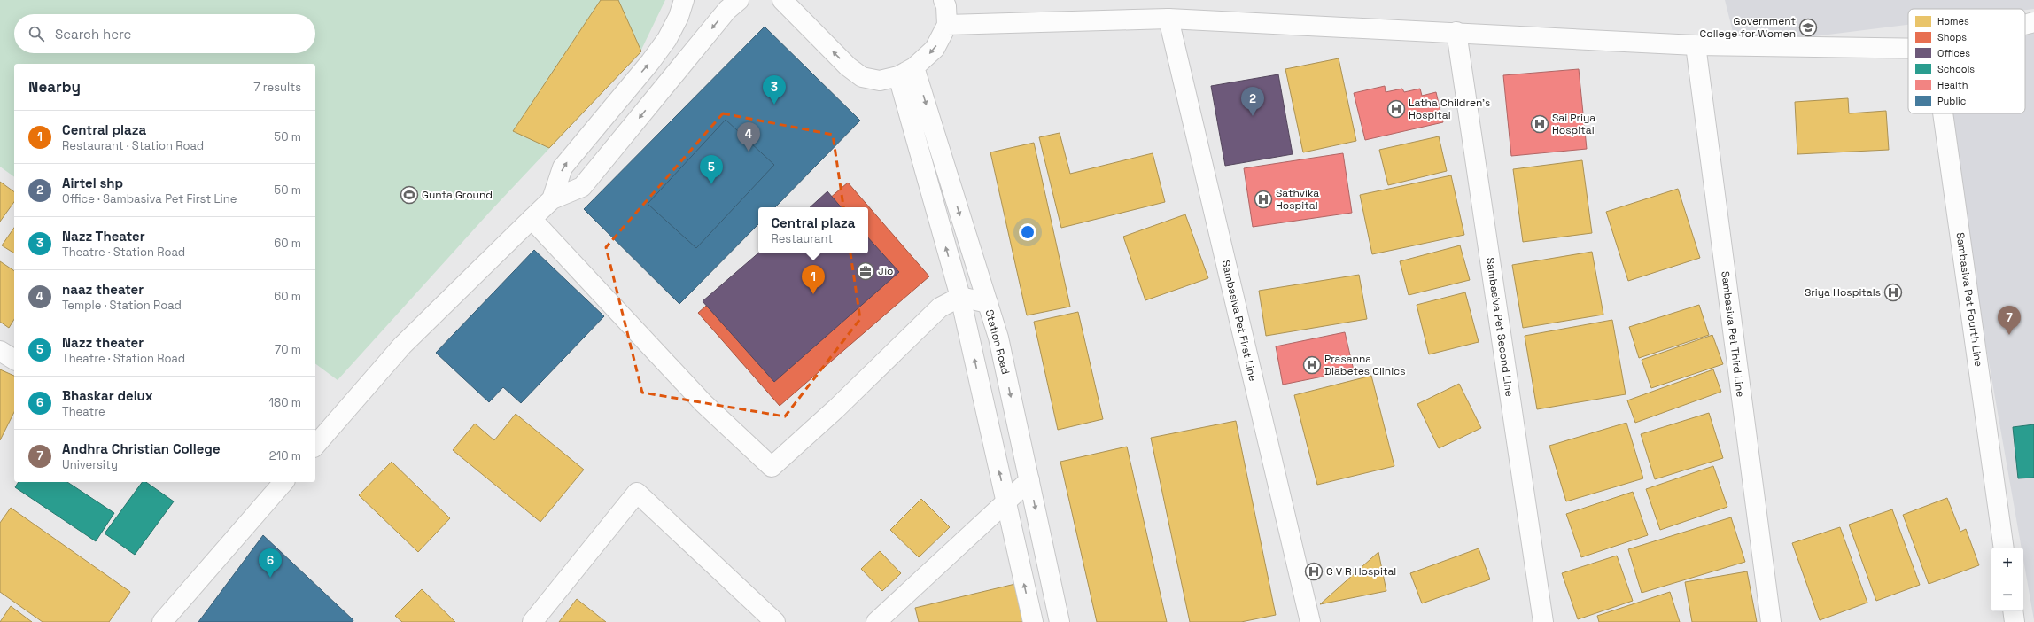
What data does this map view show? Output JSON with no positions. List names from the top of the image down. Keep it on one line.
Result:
{"streets":{"street":["Sambasiva Pet Fourth Line","Sambasiva Pet First Line","Sambasiva Pet Second Line","Sambasiva Pet Third Line","Station Road"]},"places":{"school or university":["Government College for Women"],"hospital":["Latha Children's Hospital","Sai Priya Hospital","Sathvika Hospital","Sriya Hospitals","Prasanna Diabetes Clinics","C V R Hospital"],"sports":["Gunta Ground"],"office":["Jio"]},"legend":["Homes","Shops","Offices","Schools","Health","Public"],"page":{"search":"Search here","heading":["Nearby","7 results"],"pins":["3","2","4","5","1","7","6"],"list":[{"mark":"1","name":"Central plaza","note":"Restaurant · Station Road","value":"50 m"},{"mark":"2","name":"Airtel shp","note":"Office · Sambasiva Pet First Line","value":"50 m"},{"mark":"3","name":"Nazz Theater","note":"Theatre · Station Road","value":"60 m"},{"mark":"4","name":"naaz theater","note":"Temple · Station Road","value":"60 m"},{"mark":"5","name":"Nazz theater","note":"Theatre · Station Road","value":"70 m"},{"mark":"6","name":"Bhaskar delux","note":"Theatre","value":"180 m"},{"mark":"7","name":"Andhra Christian College","note":"University","value":"210 m"}],"popup":["Central plaza","Restaurant"],"map_buttons":["+","−"]}}
